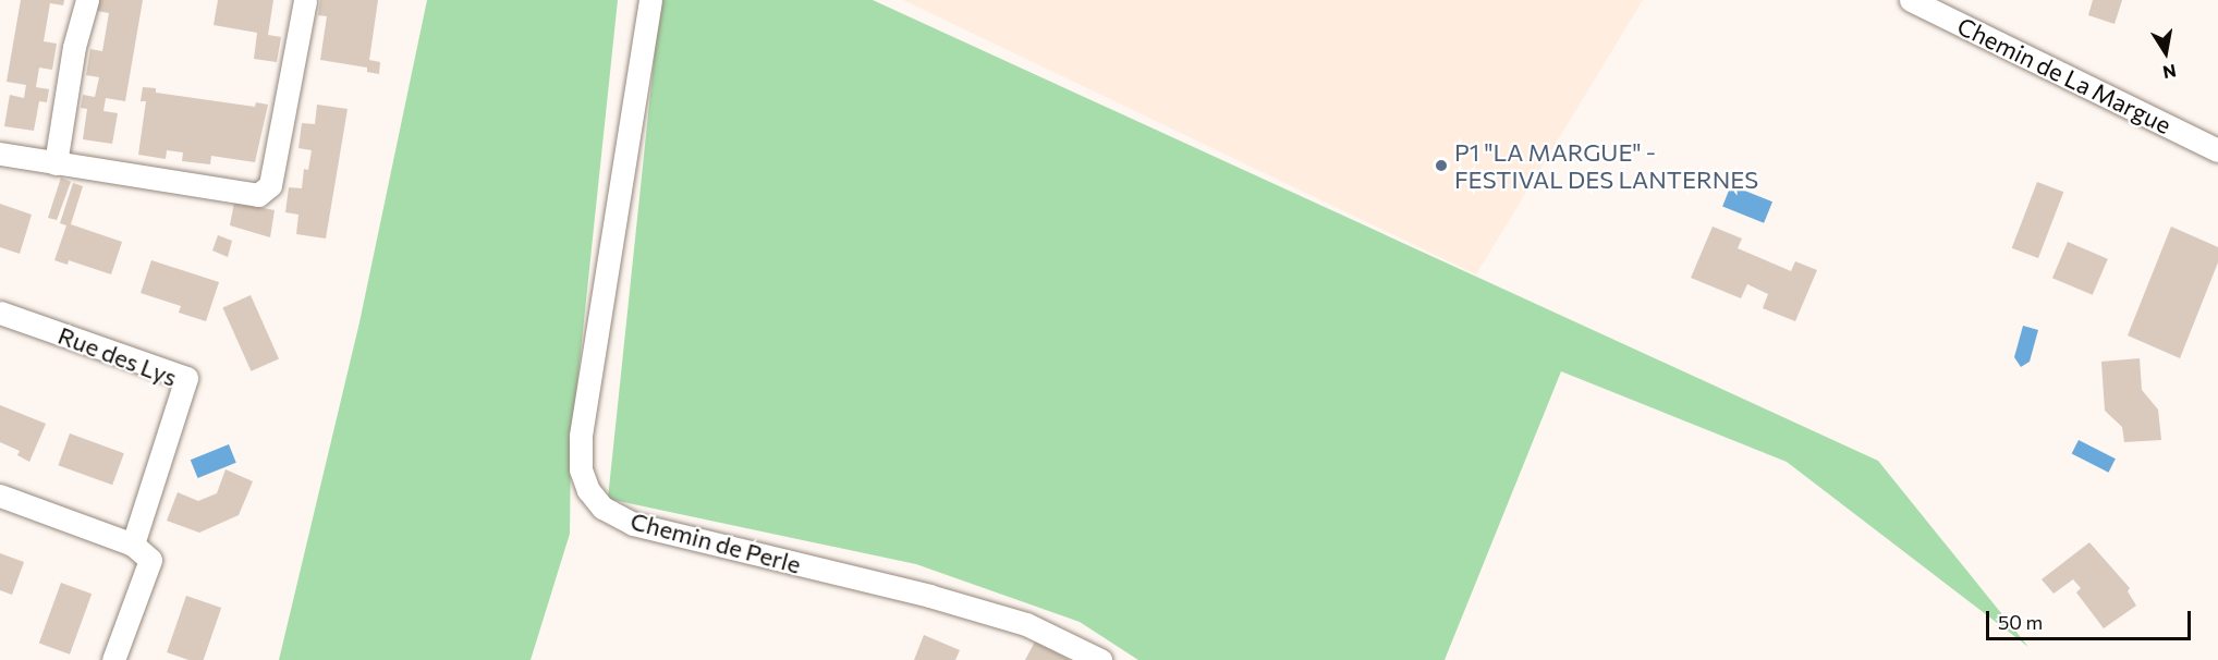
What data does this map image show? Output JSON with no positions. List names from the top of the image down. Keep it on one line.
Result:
{"streets":{"street":["Chemin de La Margue","Rue des Lys","Chemin de Perle"]},"places":["P1 \"LA MARGUE\" - FESTIVAL DES LANTERNES"],"scale_bar":"50 m","north":"bottom"}
